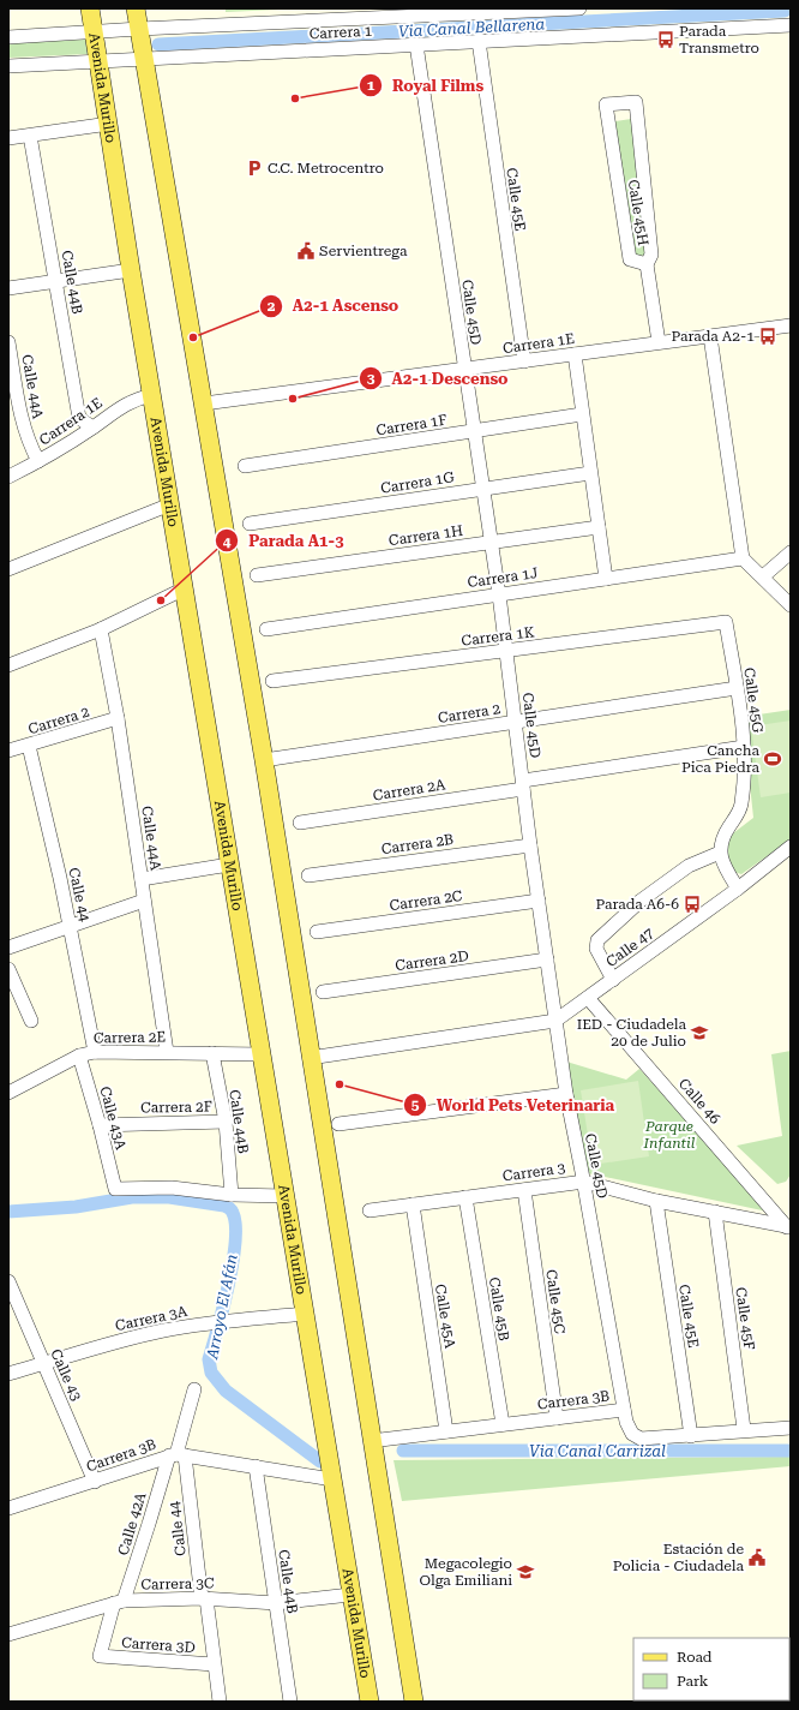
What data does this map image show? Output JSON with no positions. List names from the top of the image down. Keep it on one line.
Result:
{"streets":{"main road":["Avenida Murillo"],"street":["Carrera 1","Calle 45E","Calle 45H","Calle 44B","Calle 45D","Carrera 1E","Calle 44A","Carrera 1F","Carrera 1G","Carrera 1H","Carrera 1J","Carrera 1K","Calle 45G","Carrera 2","Carrera 2A","Carrera 2B","Calle 44","Carrera 2C","Calle 47","Carrera 2D","Carrera 2E","Calle 46","Carrera 2F","Calle 43A","Carrera 3","Calle 45C","Calle 45B","Calle 45A","Carrera 3A","Calle 45F","Calle 43","Carrera 3B","Calle 42A","Carrera 3C","Carrera 3D"]},"crossings":[["Carrera 1","Avenida Murillo"],["Carrera 1","Calle 45E"],["Carrera 1","Calle 45D"],["Avenida Murillo","Carrera 1E"],["Avenida Murillo","Carrera 2E"],["Avenida Murillo","Carrera 3A"],["Avenida Murillo","Carrera 3B"],["Avenida Murillo","Carrera 3C"],["Calle 45E","Carrera 1E"],["Calle 45E","Carrera 3"],["Calle 45E","Carrera 3B"],["Calle 45H","Carrera 1E"],["Calle 44B","Carrera 1E"],["Calle 44B","Carrera 2E"],["Calle 44B","Carrera 2F"],["Calle 44B","Calle 43A"],["Calle 44B","Carrera 3B"],["Calle 44B","Carrera 3C"],["Calle 45D","Carrera 1E"],["Calle 45D","Carrera 1F"],["Calle 45D","Carrera 1G"],["Calle 45D","Carrera 1H"],["Calle 45D","Carrera 1J"],["Calle 45D","Carrera 1K"],["Calle 45D","Carrera 2"],["Calle 45D","Carrera 2A"],["Calle 45D","Carrera 2B"],["Calle 45D","Carrera 2C"],["Calle 45D","Calle 47"],["Calle 45D","Carrera 2D"],["Calle 45D","Carrera 3"],["Calle 45D","Carrera 3B"],["Carrera 1E","Calle 44A"],["Calle 44A","Carrera 2"],["Calle 44A","Carrera 2E"],["Carrera 1K","Calle 45G"],["Calle 45G","Carrera 2"],["Calle 45G","Carrera 2A"],["Carrera 2","Calle 44"],["Calle 44","Carrera 2E"],["Calle 44","Carrera 3B"],["Calle 44","Calle 42A"],["Calle 44","Carrera 3C"],["Calle 44","Carrera 3D"],["Calle 47","Calle 46"],["Carrera 2E","Calle 43A"],["Calle 46","Carrera 3"],["Carrera 2F","Calle 43A"],["Carrera 3","Calle 45C"],["Carrera 3","Calle 45B"],["Carrera 3","Calle 45A"],["Carrera 3","Calle 45F"],["Calle 45C","Carrera 3B"],["Calle 45B","Carrera 3B"],["Calle 45A","Carrera 3B"],["Carrera 3A","Calle 43"],["Calle 45F","Carrera 3B"],["Calle 43","Carrera 3B"],["Carrera 3B","Calle 42A"],["Calle 42A","Carrera 3C"],["Calle 42A","Carrera 3D"]],"water":["Via Canal Bellarena","Arroyo El Afán","Via Canal Carrizal"],"parks":["Parque Infantil"],"places":{"bus stop":["Parada Transmetro","Parada A2-1","Parada A6-6"],"other":["Royal Films","A2-1 Ascenso","A2-1 Descenso","Parada A1-3","World Pets Veterinaria"],"parking":["C.C. Metrocentro"],"public building":["Servientrega","Estación de Policia - Ciudadela"],"sports":["Cancha Pica Piedra"],"school or university":["IED - Ciudadela 20 de Julio","Megacolegio Olga Emiliani"]},"legend":["Road","Park"]}
